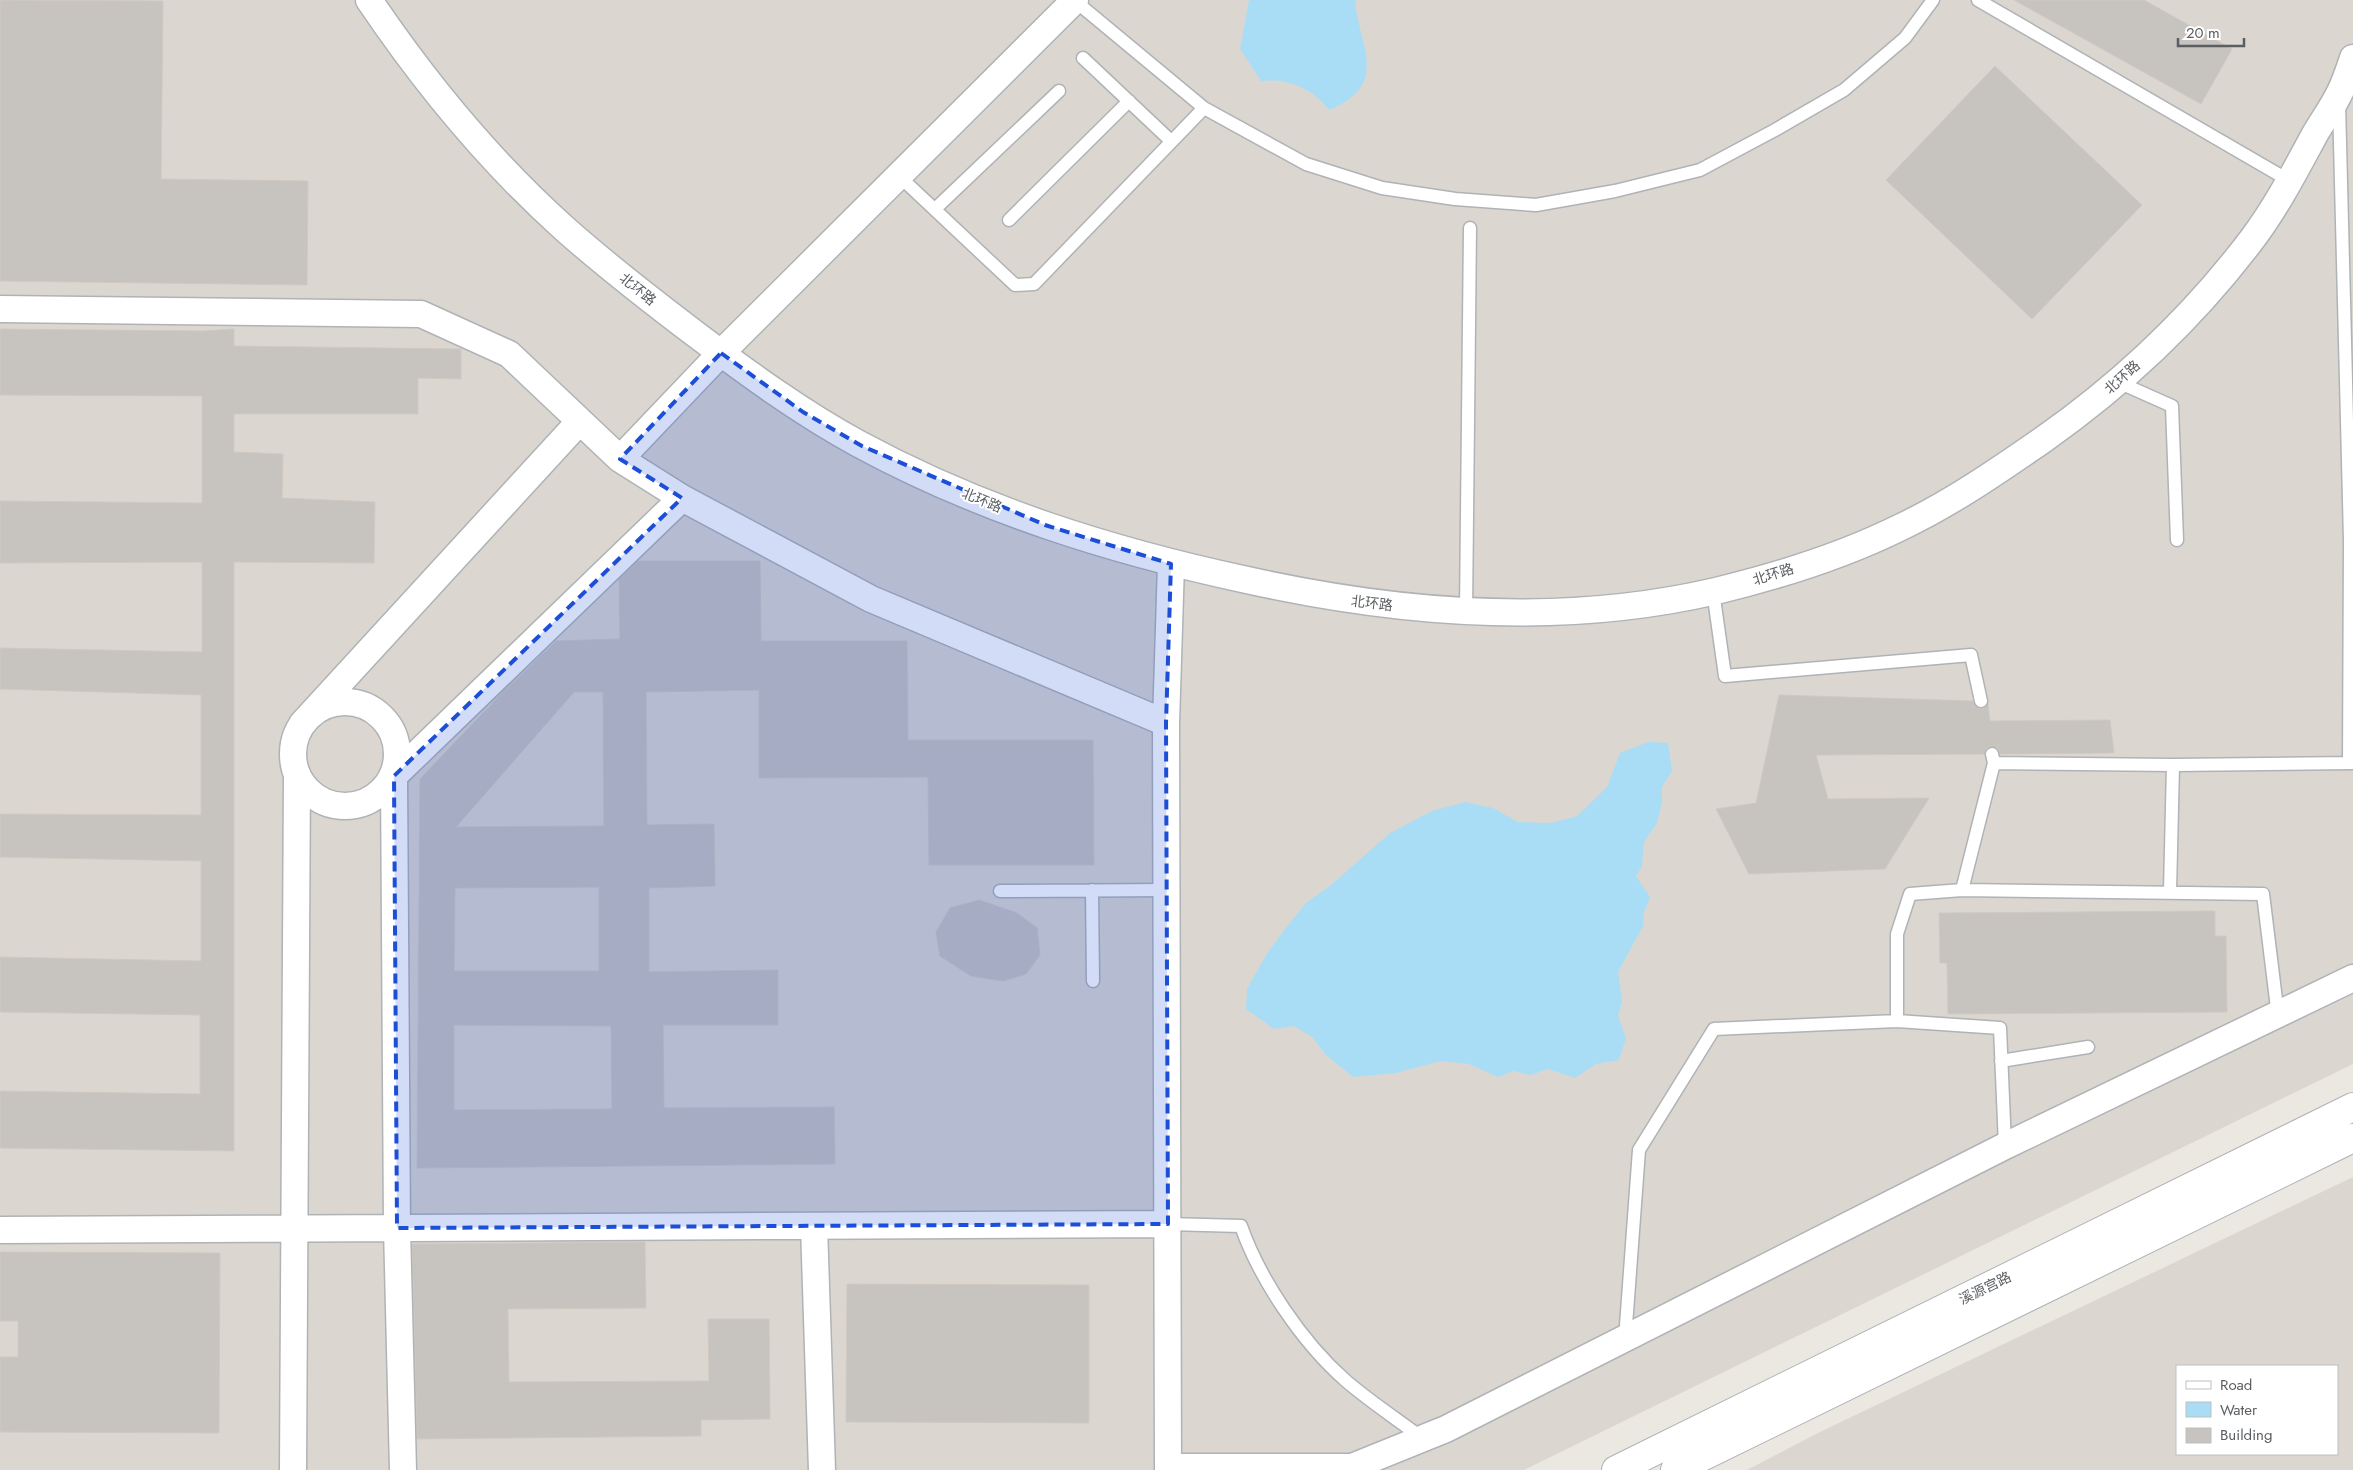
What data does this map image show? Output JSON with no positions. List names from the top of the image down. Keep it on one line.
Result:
{"streets":{"main road":["溪源宫路"],"street":["北环路"]},"legend":["Road","Water","Building"],"scale_bar":"20 m"}
